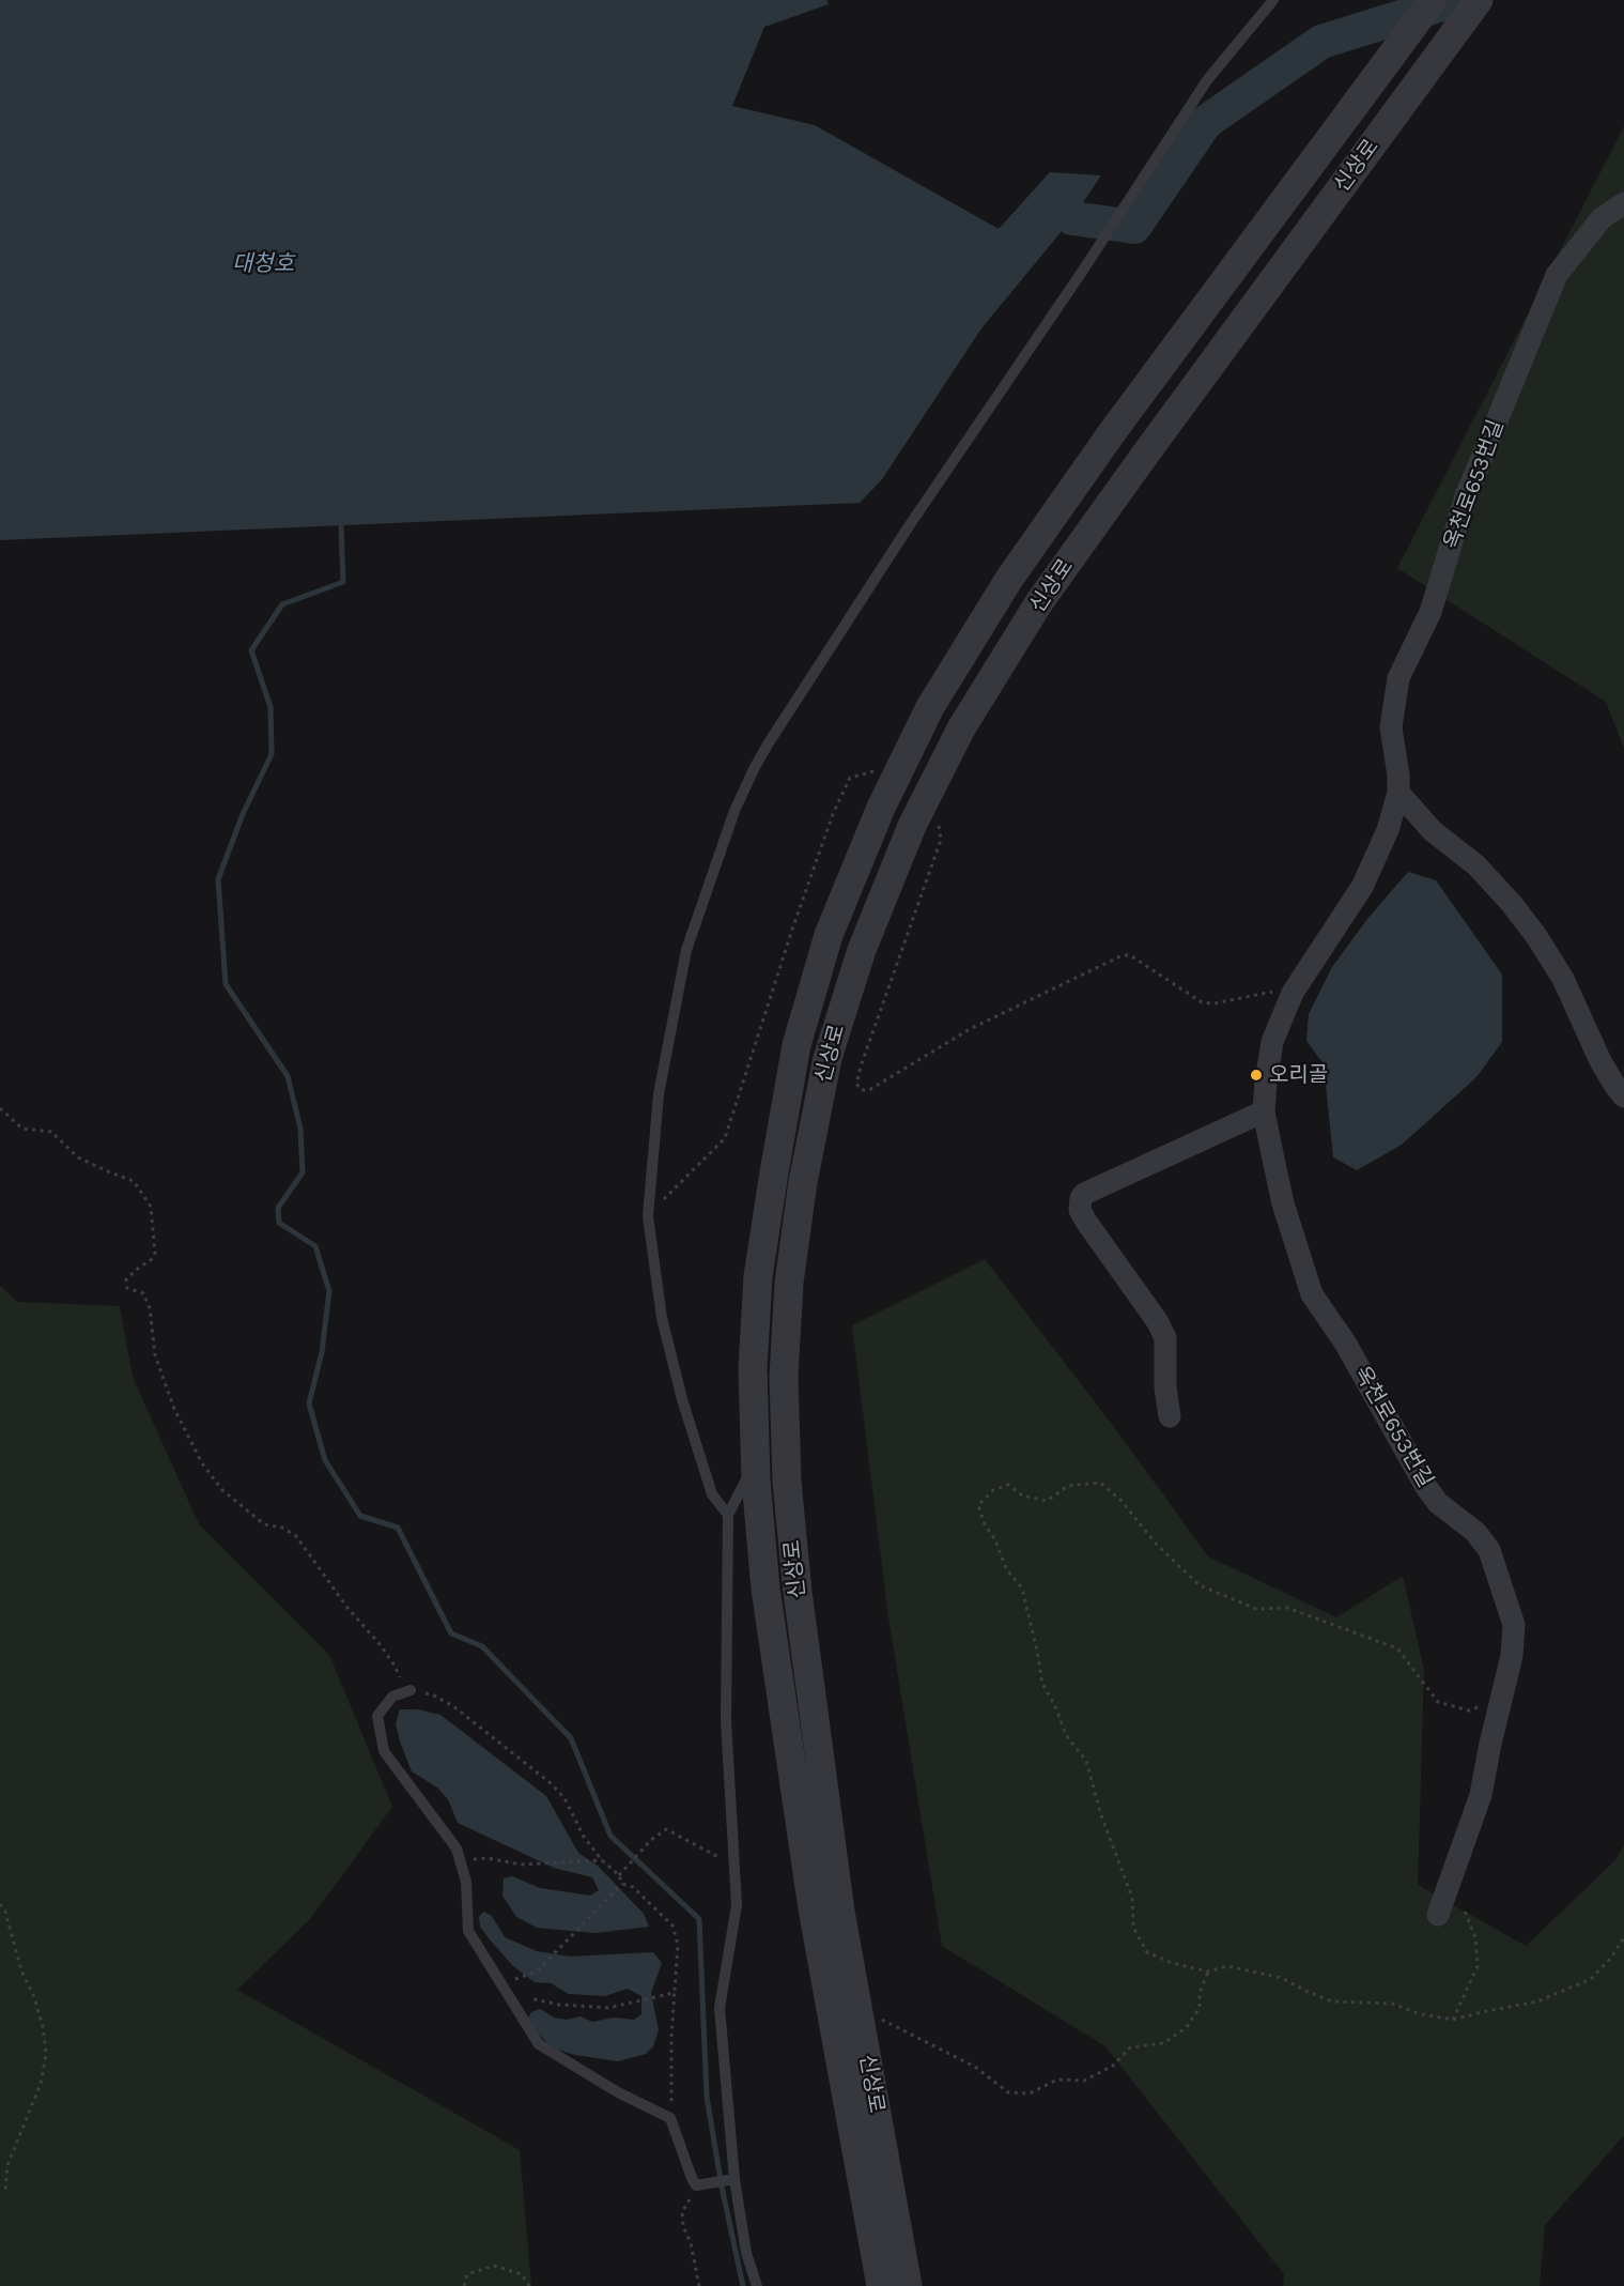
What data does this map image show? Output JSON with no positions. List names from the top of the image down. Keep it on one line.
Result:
{"streets":{"street":["신상로","옥천로653번길"]},"water":["대청호"],"places":["오리골"]}
